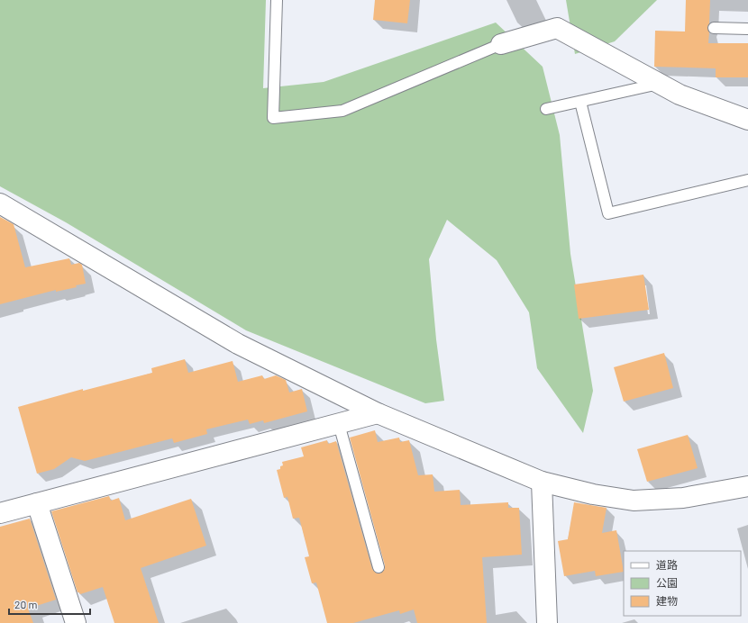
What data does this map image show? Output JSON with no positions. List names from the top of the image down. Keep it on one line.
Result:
{"legend":["道路","公園","建物"],"scale_bar":"20 m"}
